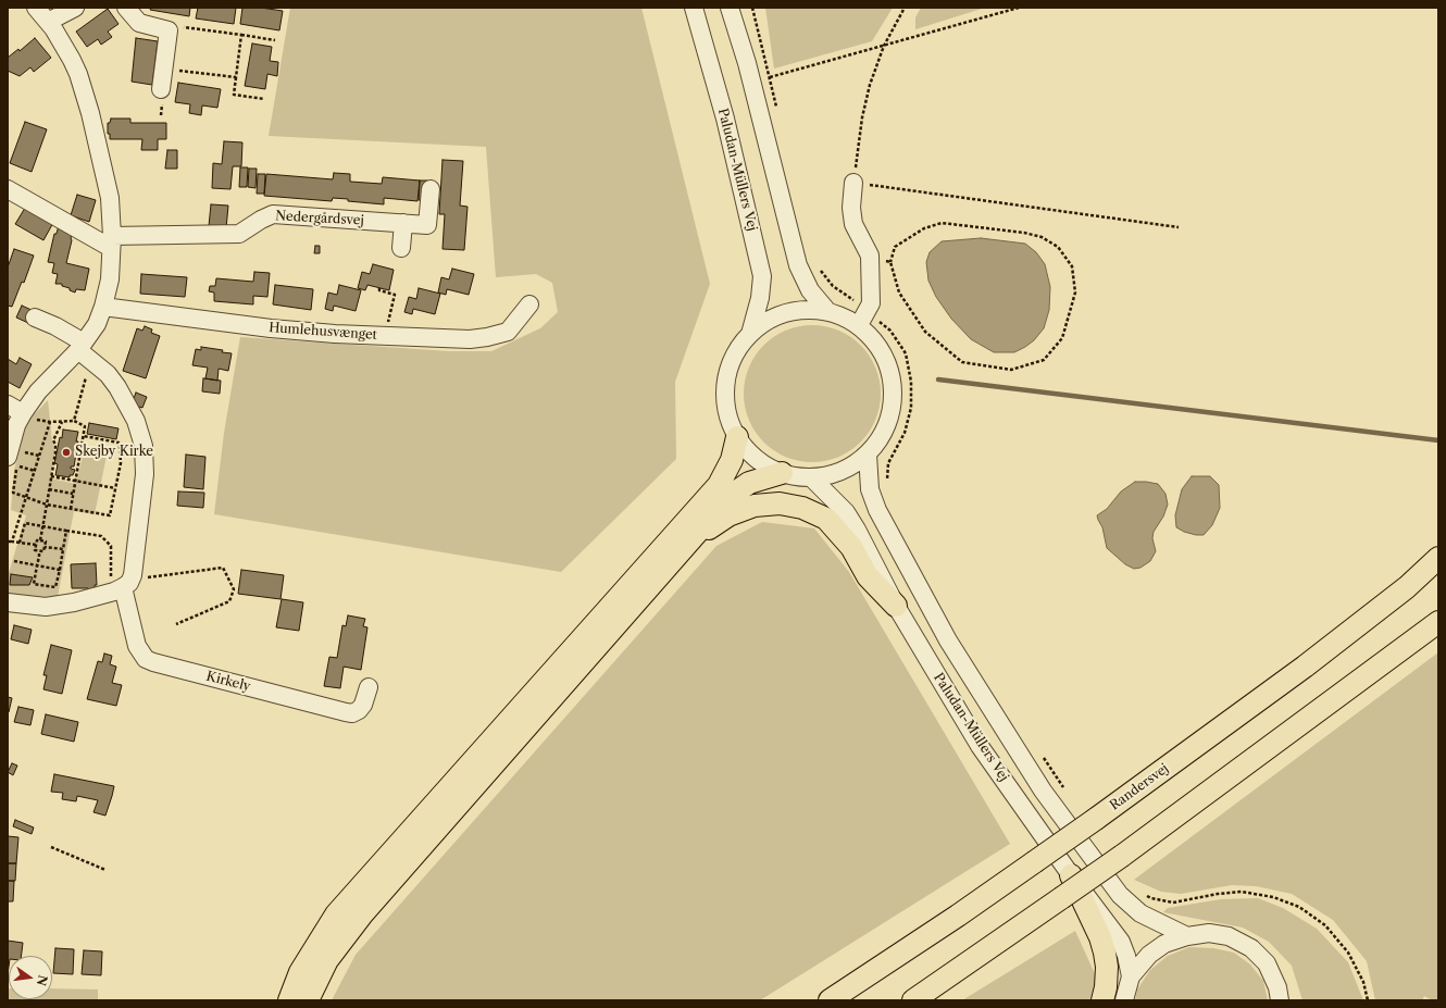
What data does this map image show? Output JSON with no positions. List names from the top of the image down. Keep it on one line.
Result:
{"streets":{"main road":["Randersvej"],"street":["Paludan-Müllers Vej","Nedergårdsvej","Humlehusvænget","Kirkely"]},"places":["Skejby Kirke"],"north":"right"}
